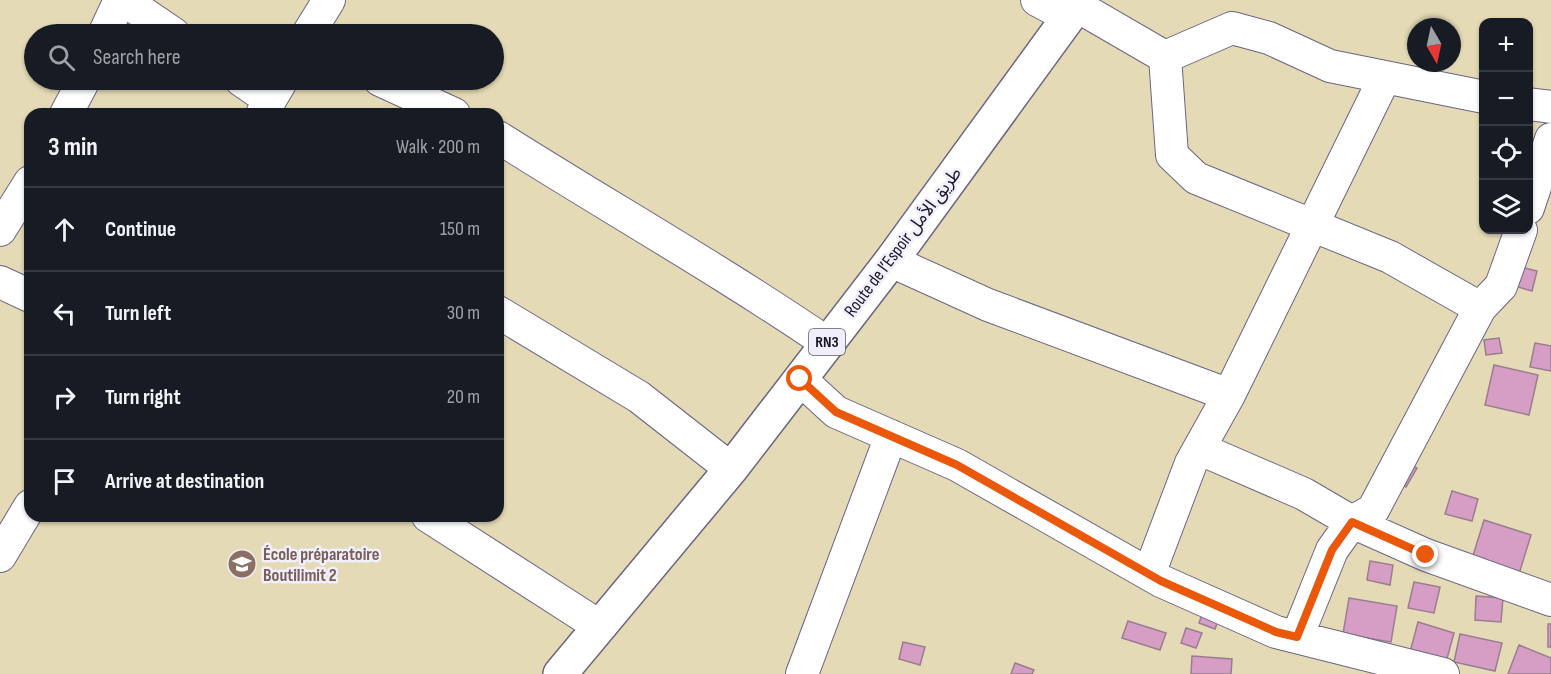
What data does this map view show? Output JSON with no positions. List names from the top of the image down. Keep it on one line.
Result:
{"streets":{"highway":["Route de l’Espoir طريق الأمل","RN3"]},"places":{"school or university":["École préparatoire Boutilimit 2"]},"north":"bottom","page":{"map_buttons":["+","−"],"search":"Search here","heading":["3 min","Walk · 200 m"],"list":[["Continue","150 m"],["Turn left","30 m"],["Turn right","20 m"],"Arrive at destination"]}}
